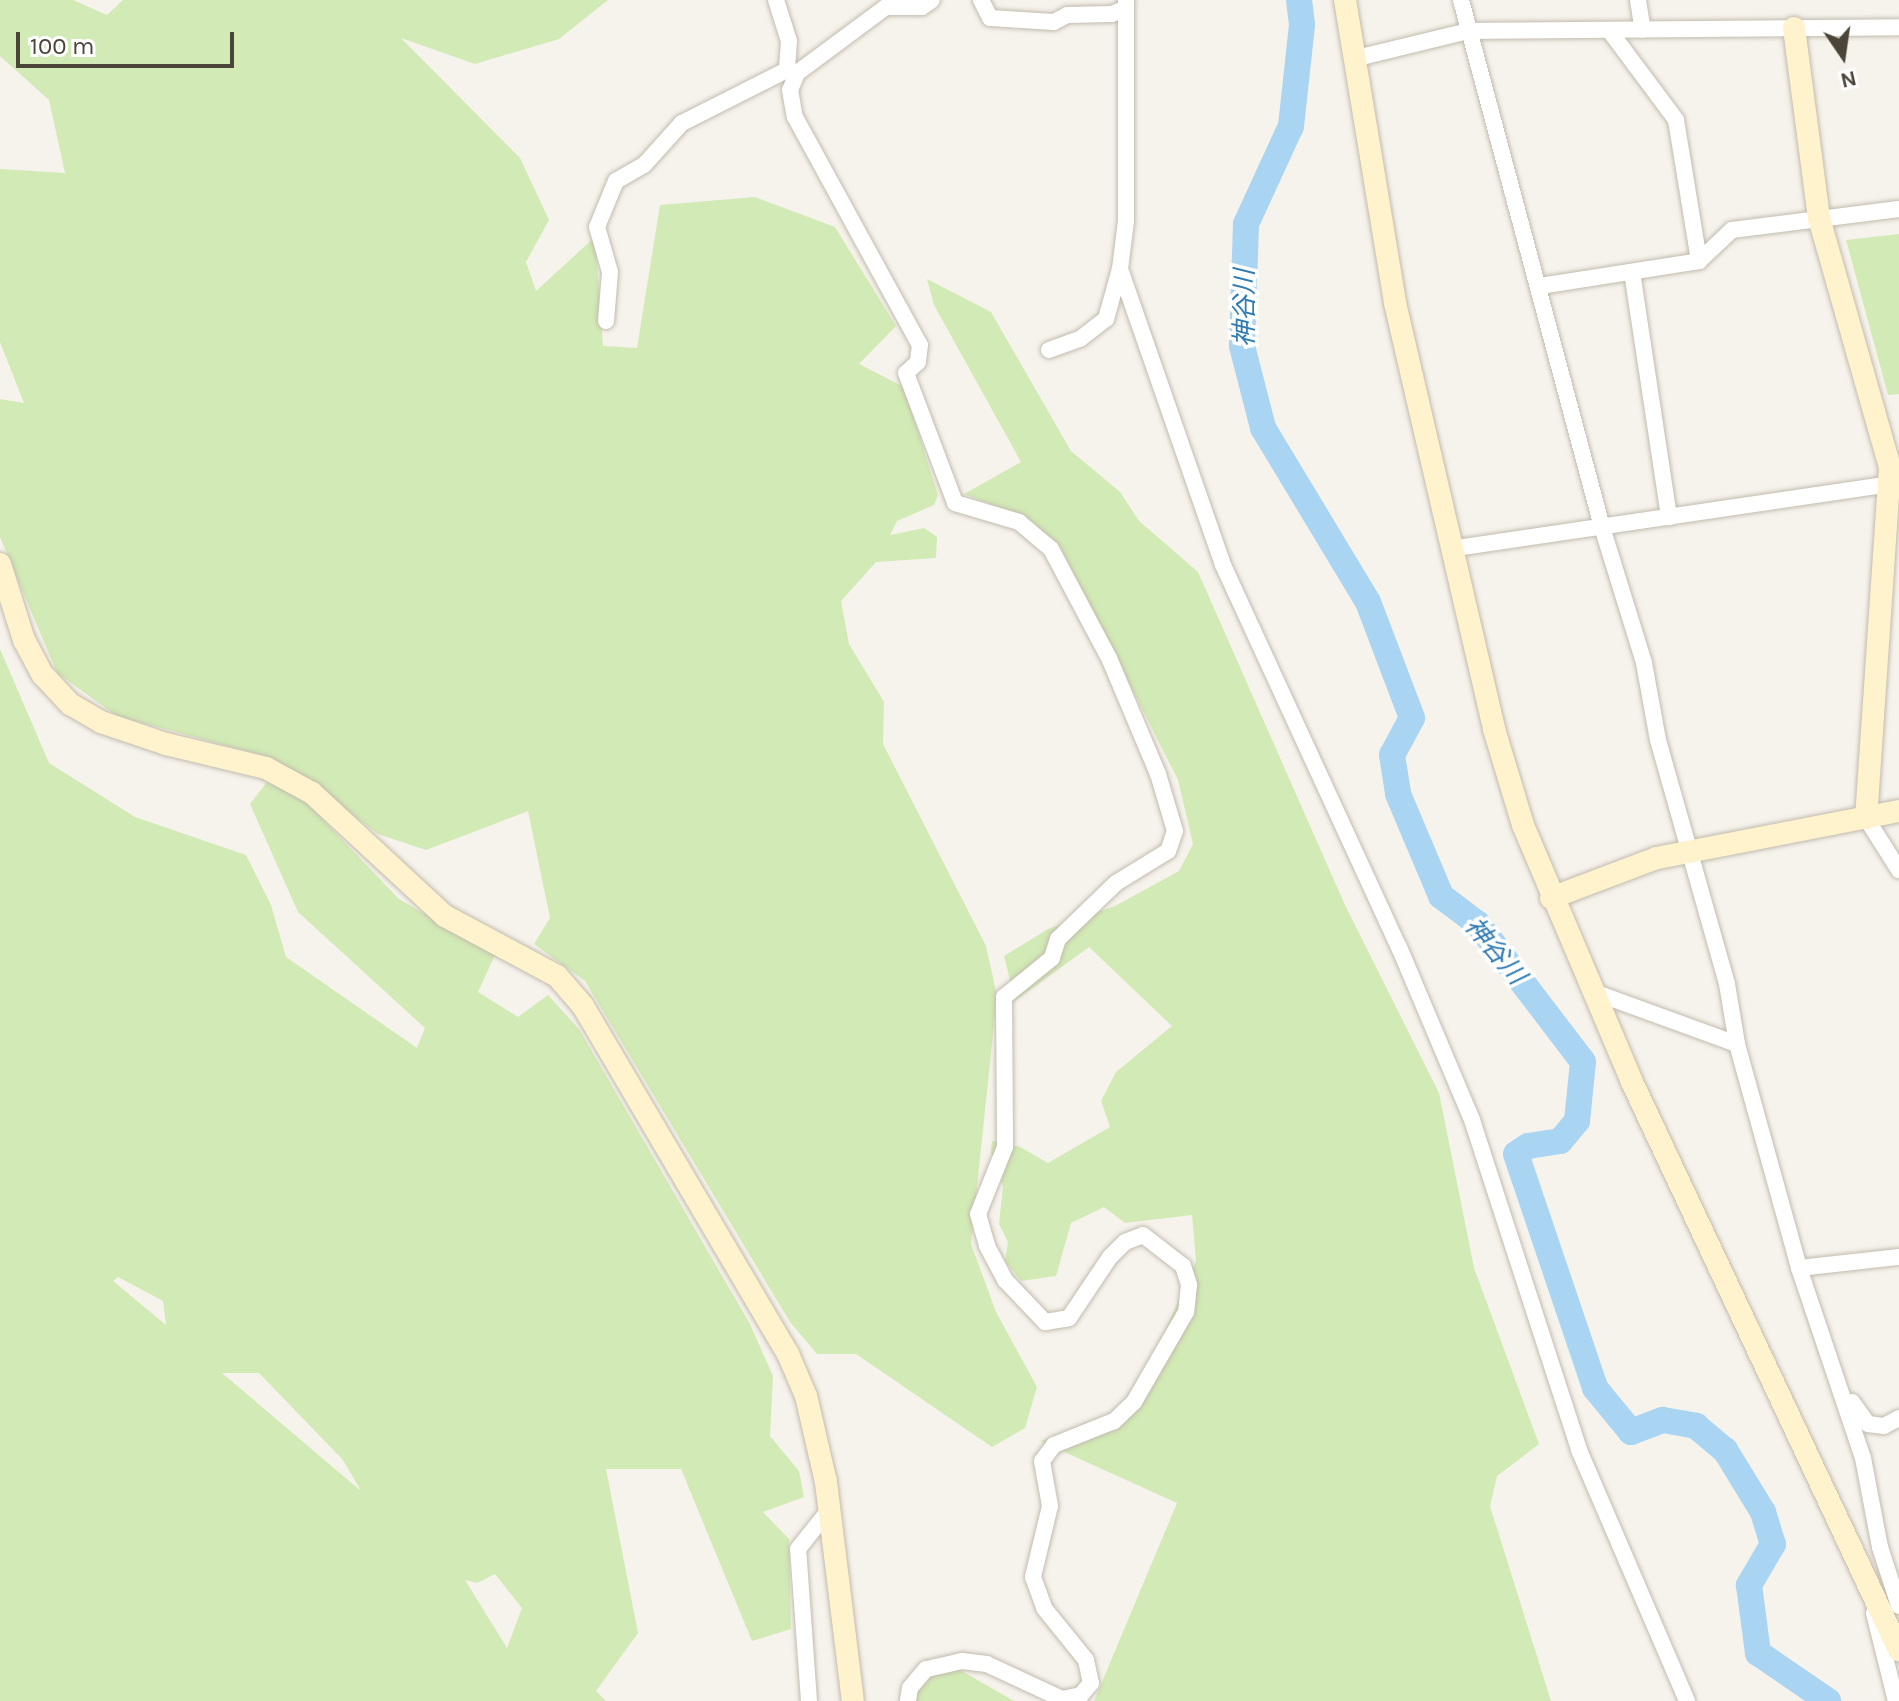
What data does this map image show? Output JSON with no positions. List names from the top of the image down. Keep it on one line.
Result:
{"water":["神谷川"],"scale_bar":"100 m","north":"bottom"}
